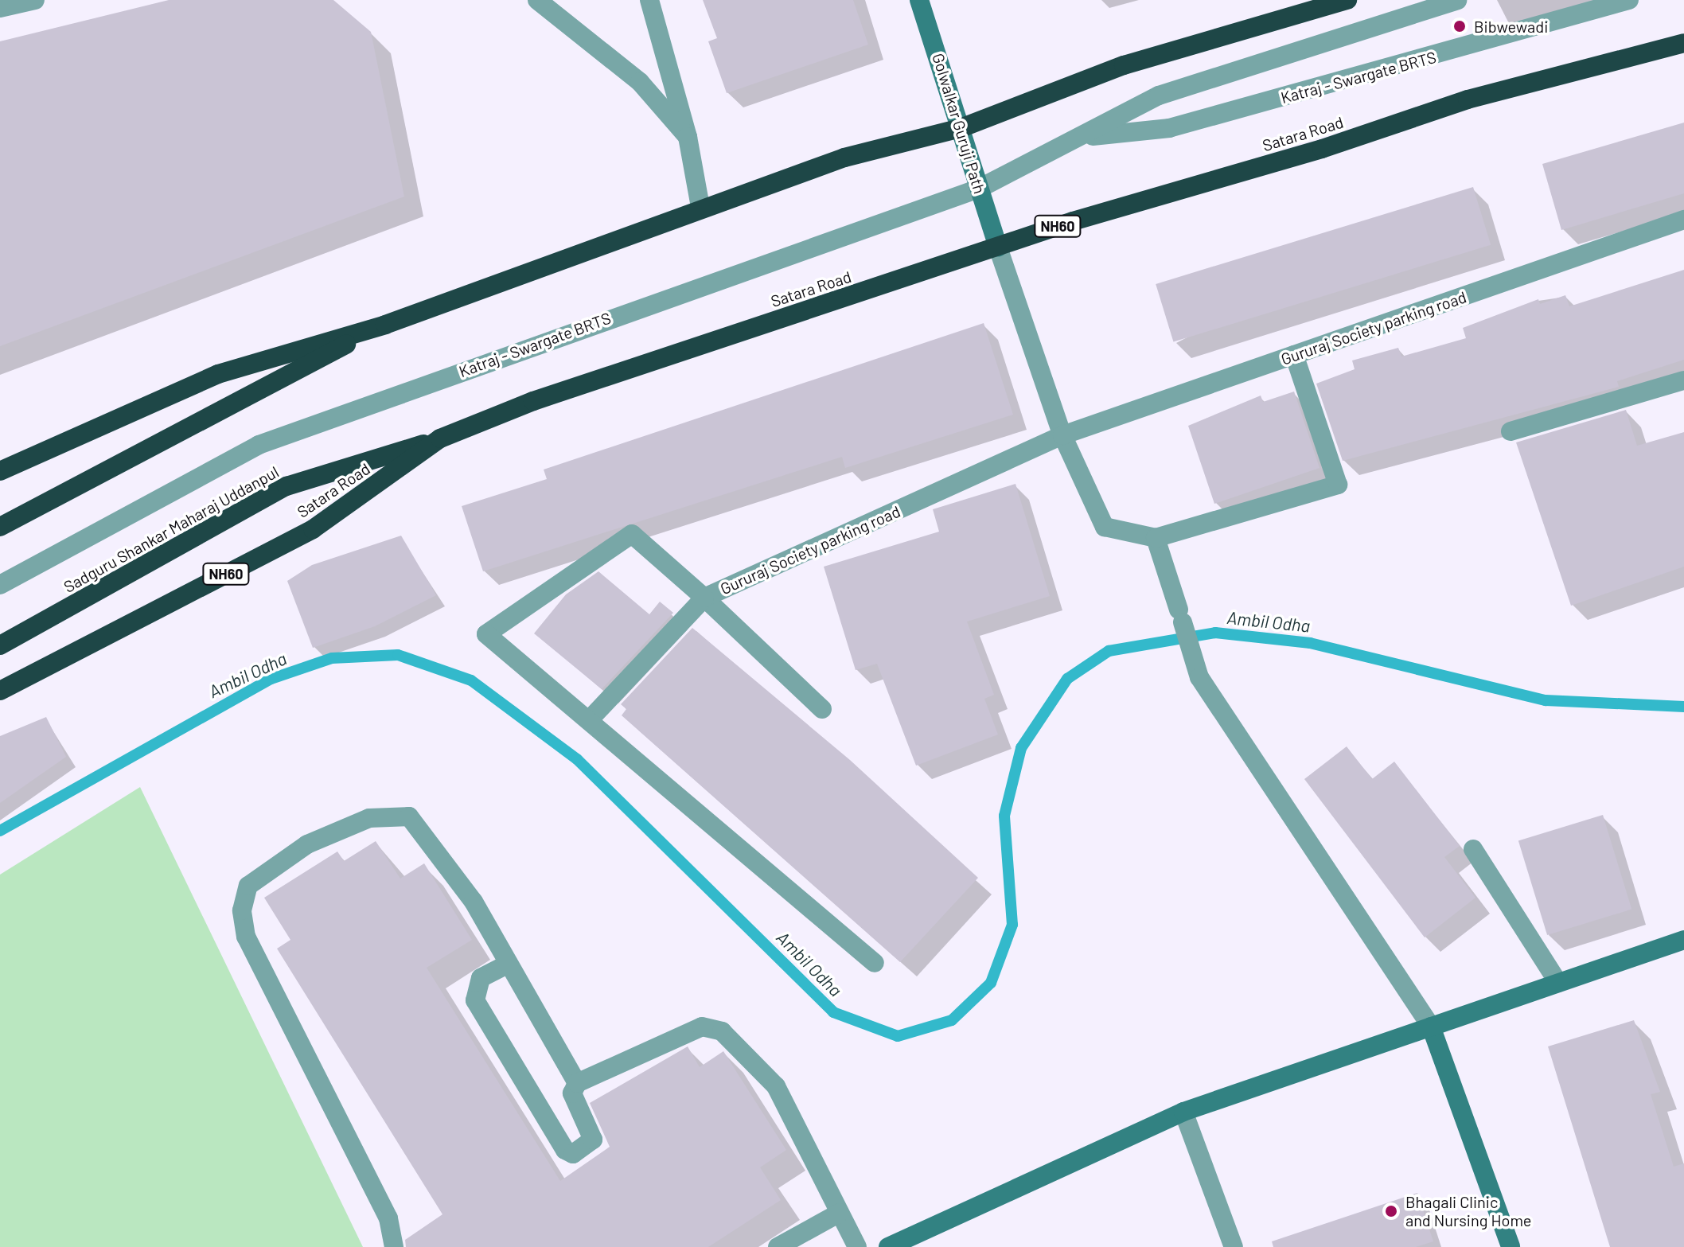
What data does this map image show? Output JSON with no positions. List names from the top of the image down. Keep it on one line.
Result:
{"streets":{"highway":["Satara Road","NH60","Sadguru Shankar Maharaj Uddanpul"],"street":["Katraj - Swargate BRTS","Golwalkar Guruji Path","Gururaj Society parking road"]},"crossings":[["Katraj - Swargate BRTS","Golwalkar Guruji Path"],["Golwalkar Guruji Path","Satara Road"],["Satara Road","Sadguru Shankar Maharaj Uddanpul"]],"water":["Ambil Odha"],"places":["Bibwewadi","Bhagali Clinic and Nursing Home"]}
